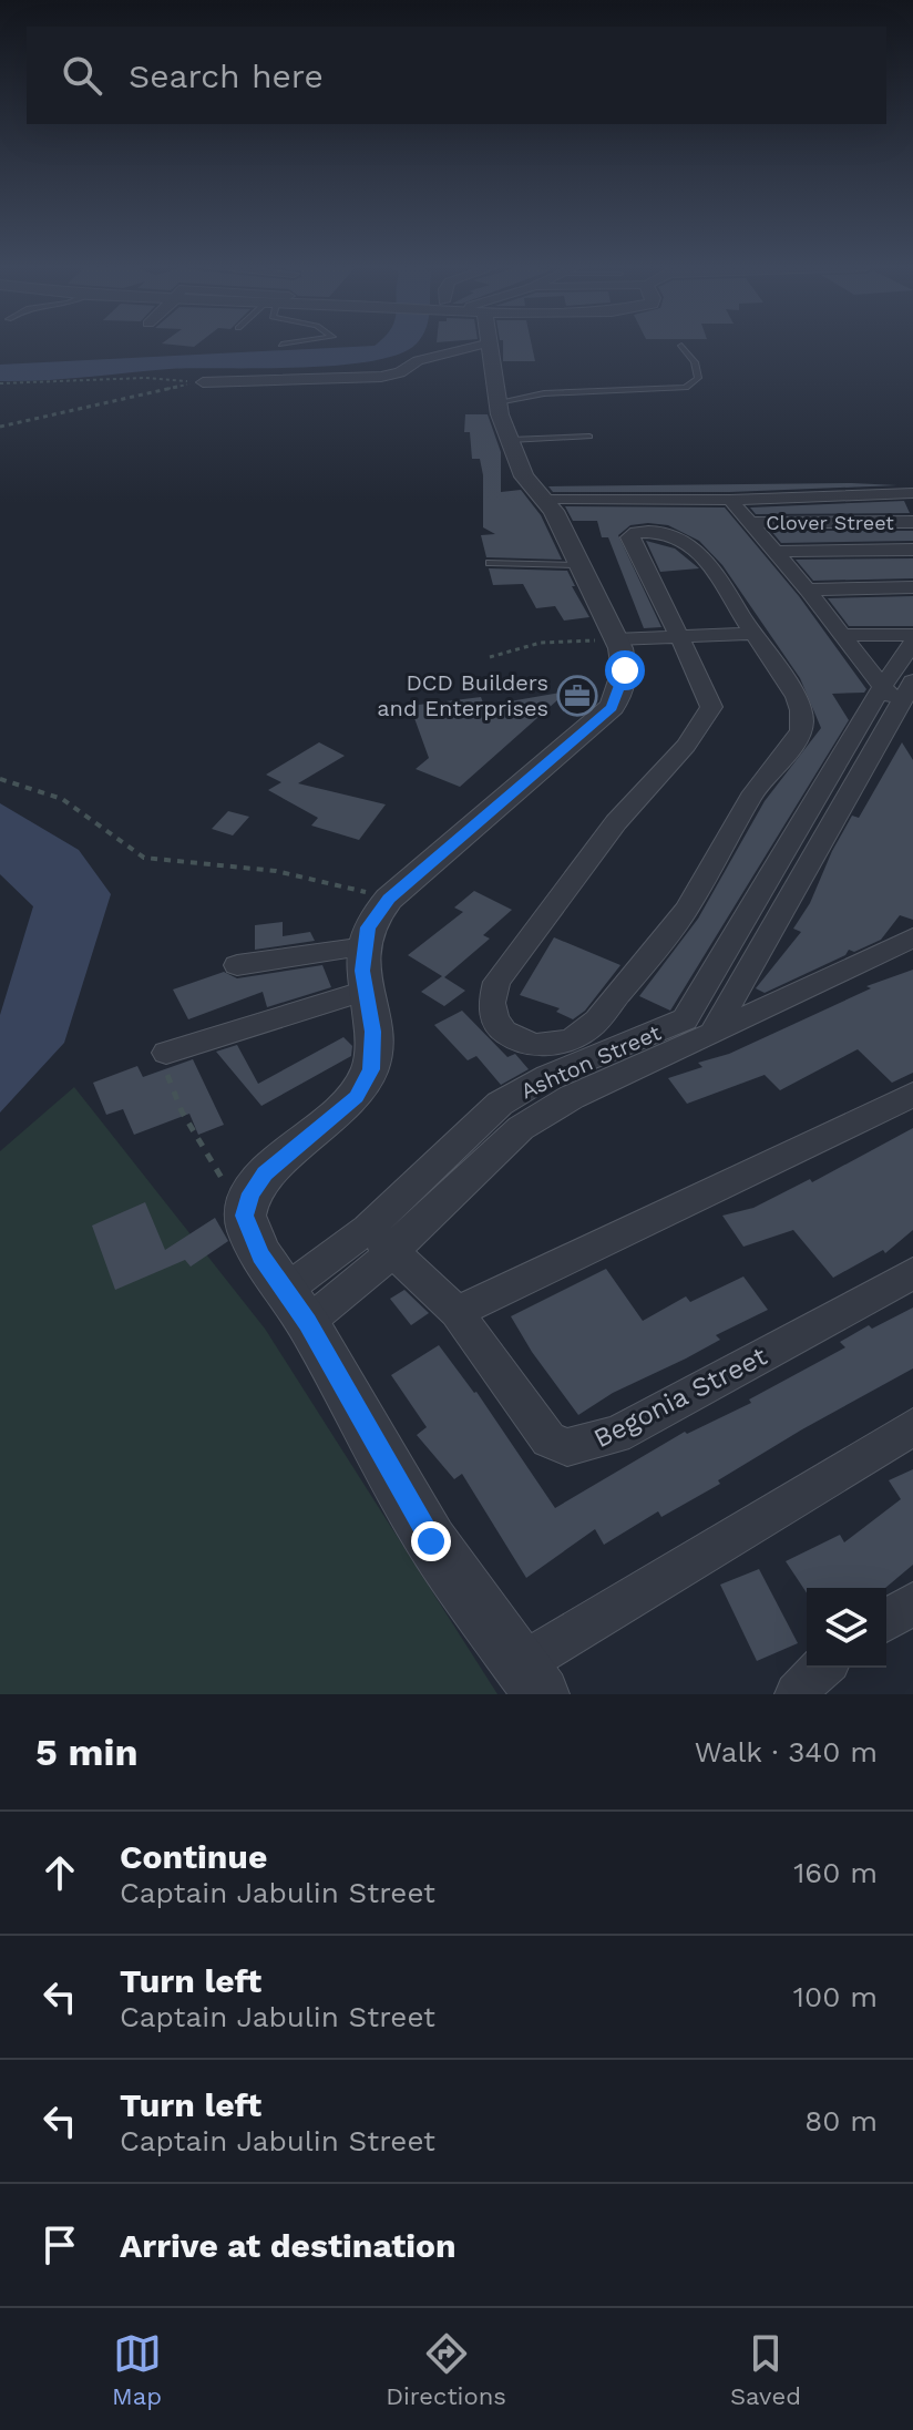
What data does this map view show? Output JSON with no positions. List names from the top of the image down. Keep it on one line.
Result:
{"streets":{"street":["Clover Street","Ashton Street","Begonia Street"]},"crossings":[["Ashton Street","Begonia Street"]],"places":{"office":["DCD Builders and Enterprises"]},"page":{"search":"Search here","heading":["5 min","Walk · 340 m"],"list":[["Continue","Captain Jabulin Street","160 m"],["Turn left","Captain Jabulin Street","100 m"],["Turn left","Captain Jabulin Street","80 m"],"Arrive at destination"],"nav":["Map","Directions","Saved"]}}
